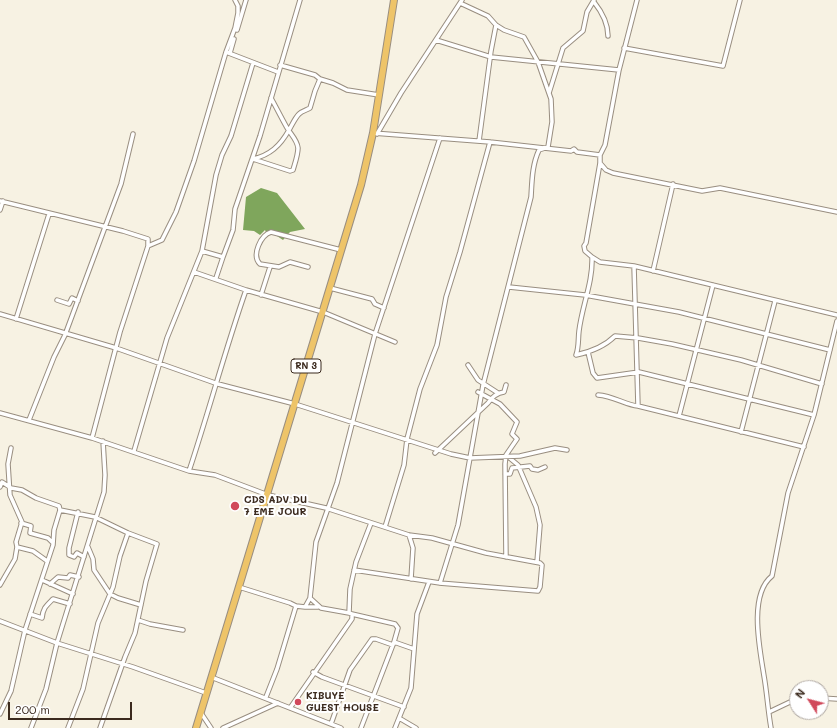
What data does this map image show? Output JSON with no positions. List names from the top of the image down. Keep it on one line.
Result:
{"streets":{"highway":["RN 3"]},"places":["CDS ADV DU 7 EME JOUR","KIBUYE GUEST HOUSE"],"scale_bar":"200 m","north":"top left"}
